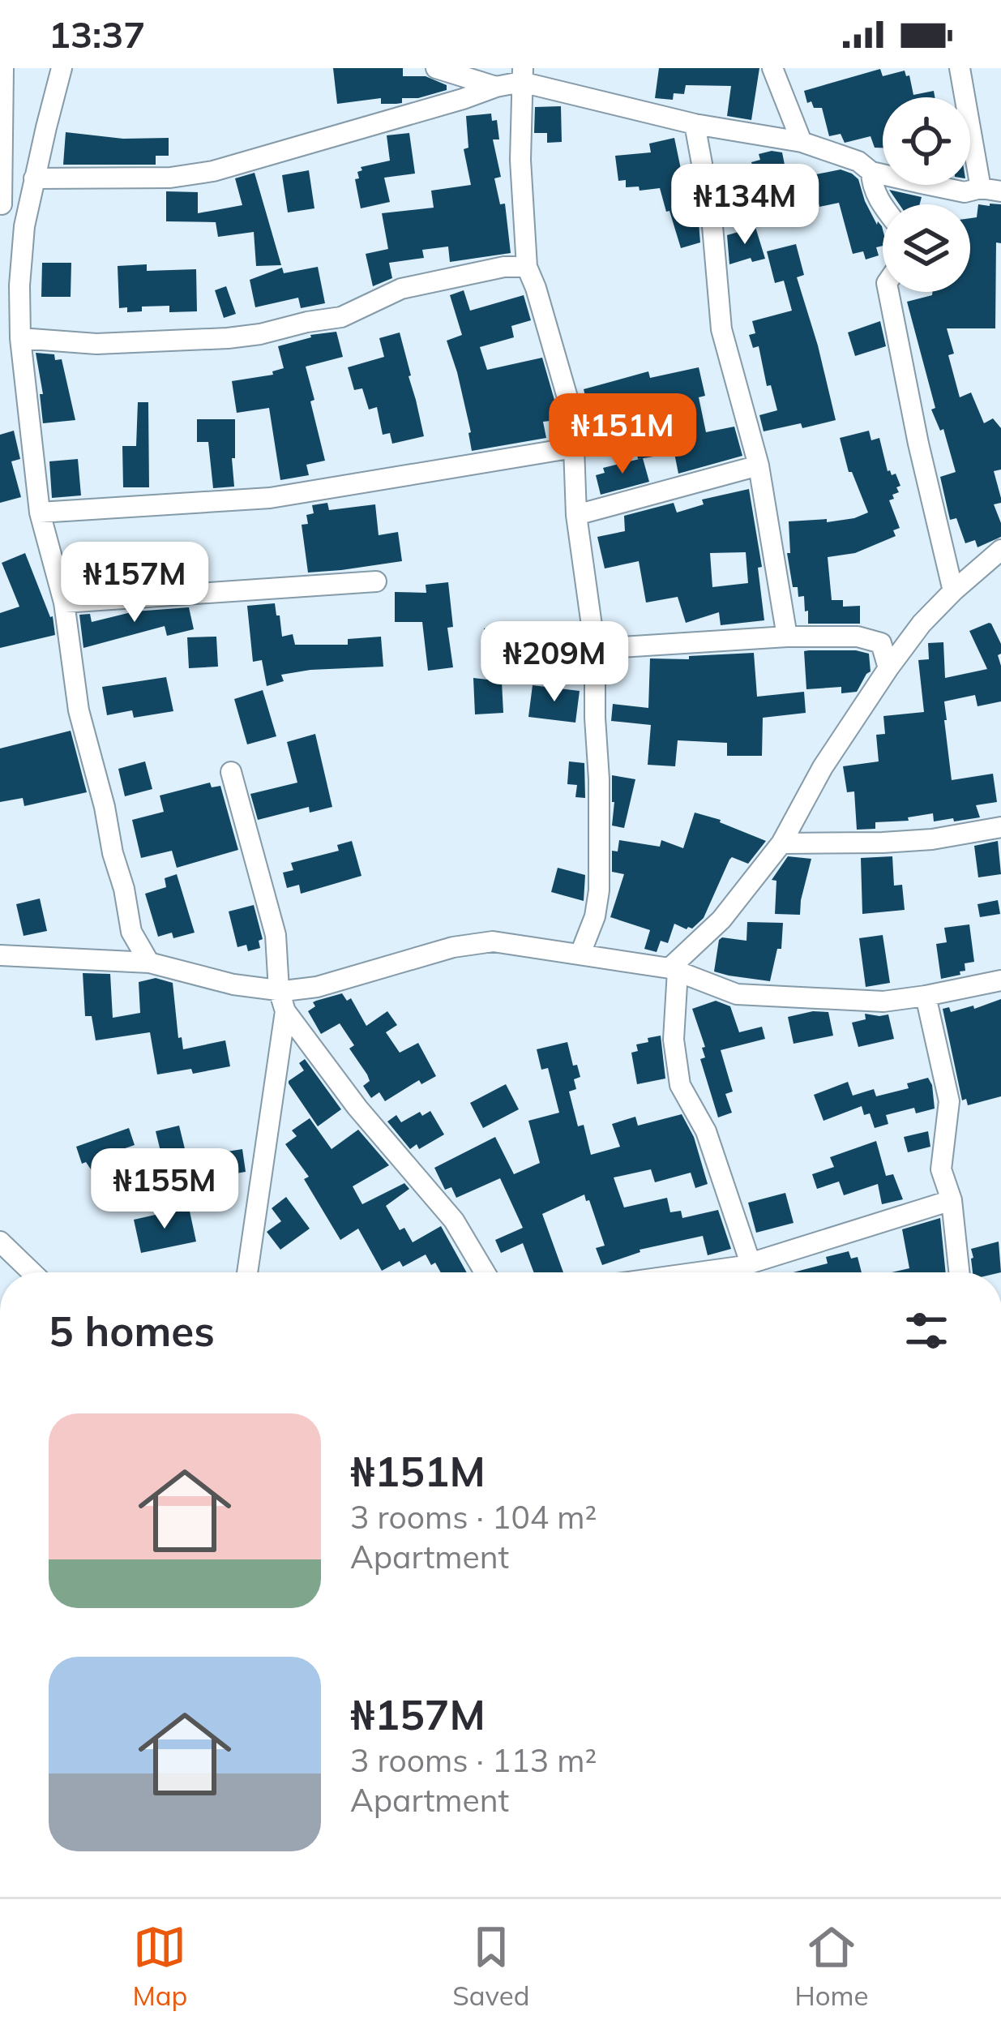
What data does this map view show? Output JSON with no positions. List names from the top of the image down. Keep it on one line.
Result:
{"page":{"status":"13:37","price":["₦134M","₦151M","₦157M","₦209M","₦155M"],"heading":"5 homes","list":[{"name":"₦151M","note":"3 rooms · 104 m² · Apartment"},{"name":"₦157M","note":"3 rooms · 113 m² · Apartment"}],"tabs":["Map","Saved","Home"]}}
